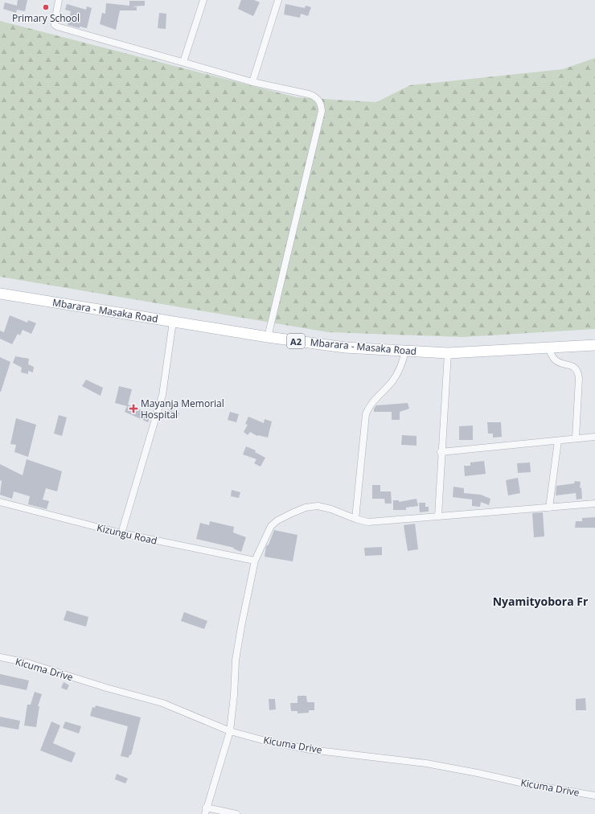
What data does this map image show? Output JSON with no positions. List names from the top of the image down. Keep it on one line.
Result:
{"streets":{"main road":["Mbarara - Masaka Road","A2"],"street":["Kizungu Road","Kicuma Drive"]},"districts":["Nyamityobora Fr"],"places":{"other":["Primary School"],"health":["Mayanja Memorial Hospital"]}}
